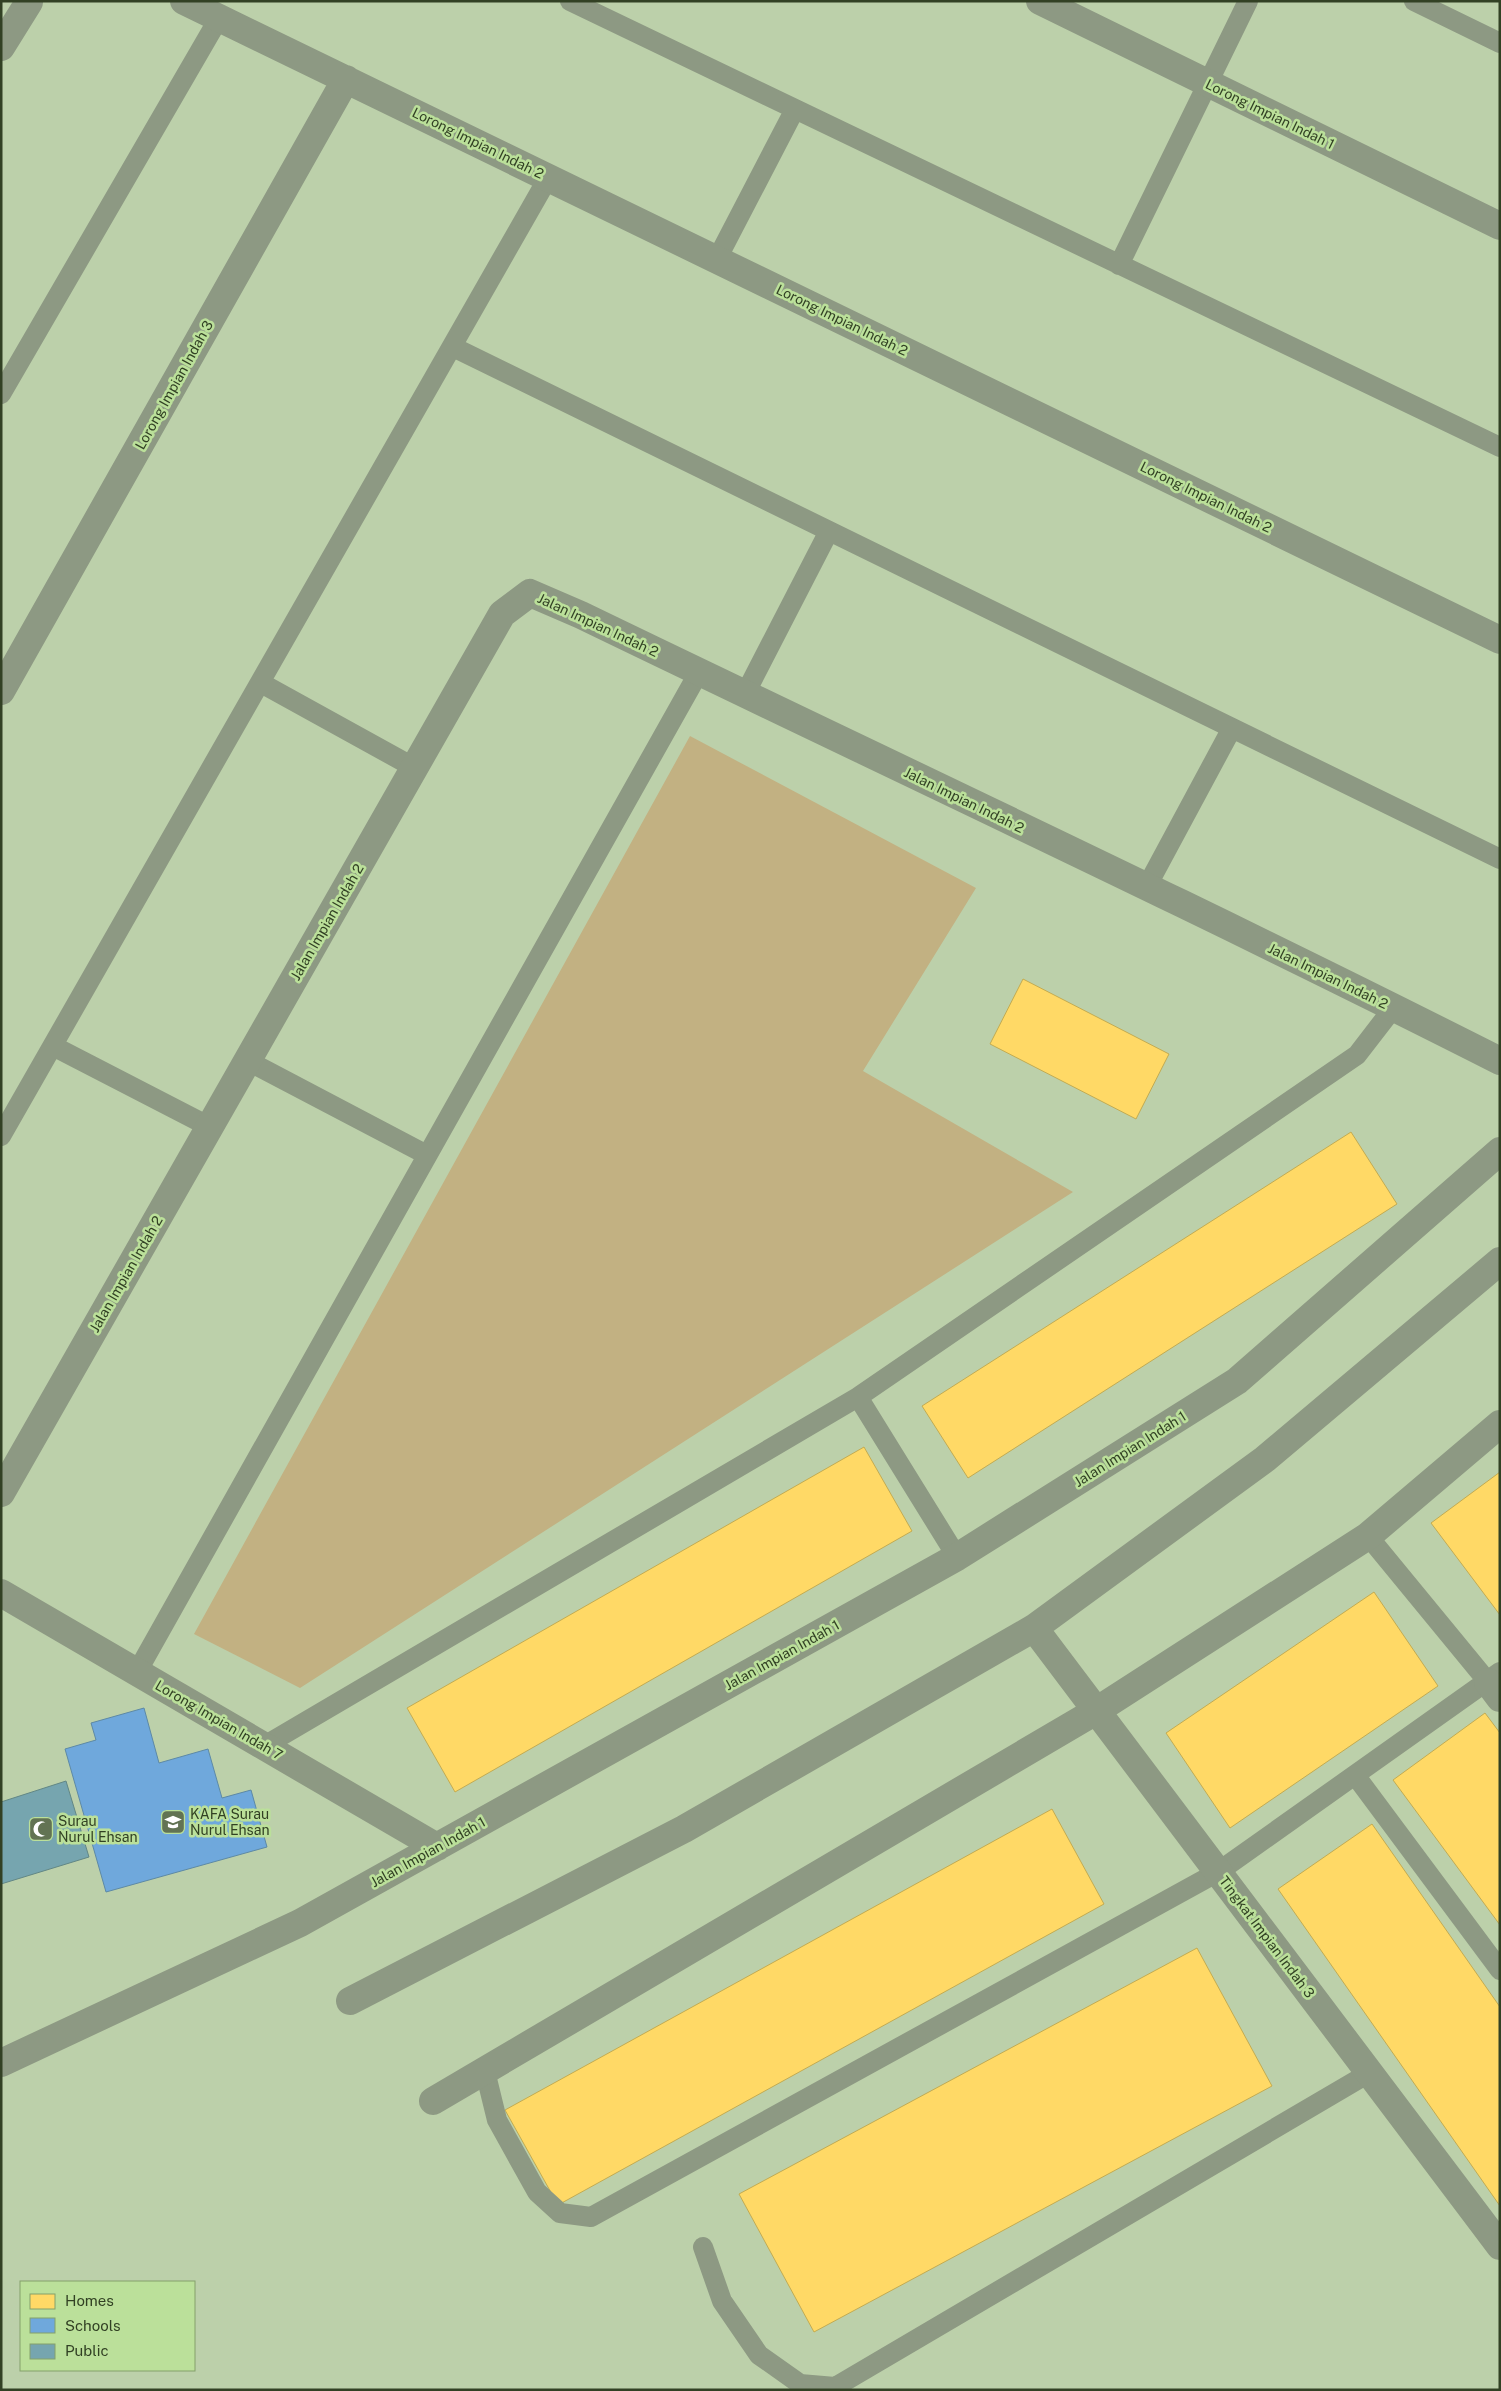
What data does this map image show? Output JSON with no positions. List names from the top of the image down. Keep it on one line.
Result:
{"streets":{"street":["Lorong Impian Indah 1","Lorong Impian Indah 2","Lorong Impian Indah 3","Jalan Impian Indah 2","Jalan Impian Indah 1","Lorong Impian Indah 7","Tingkat Impian Indah 3"]},"crossings":[["Lorong Impian Indah 2","Lorong Impian Indah 3"],["Jalan Impian Indah 1","Lorong Impian Indah 7"]],"places":{"school or university":["KAFA Surau Nurul Ehsan"],"mosque":["Surau Nurul Ehsan"]},"legend":["Homes","Schools","Public"]}
